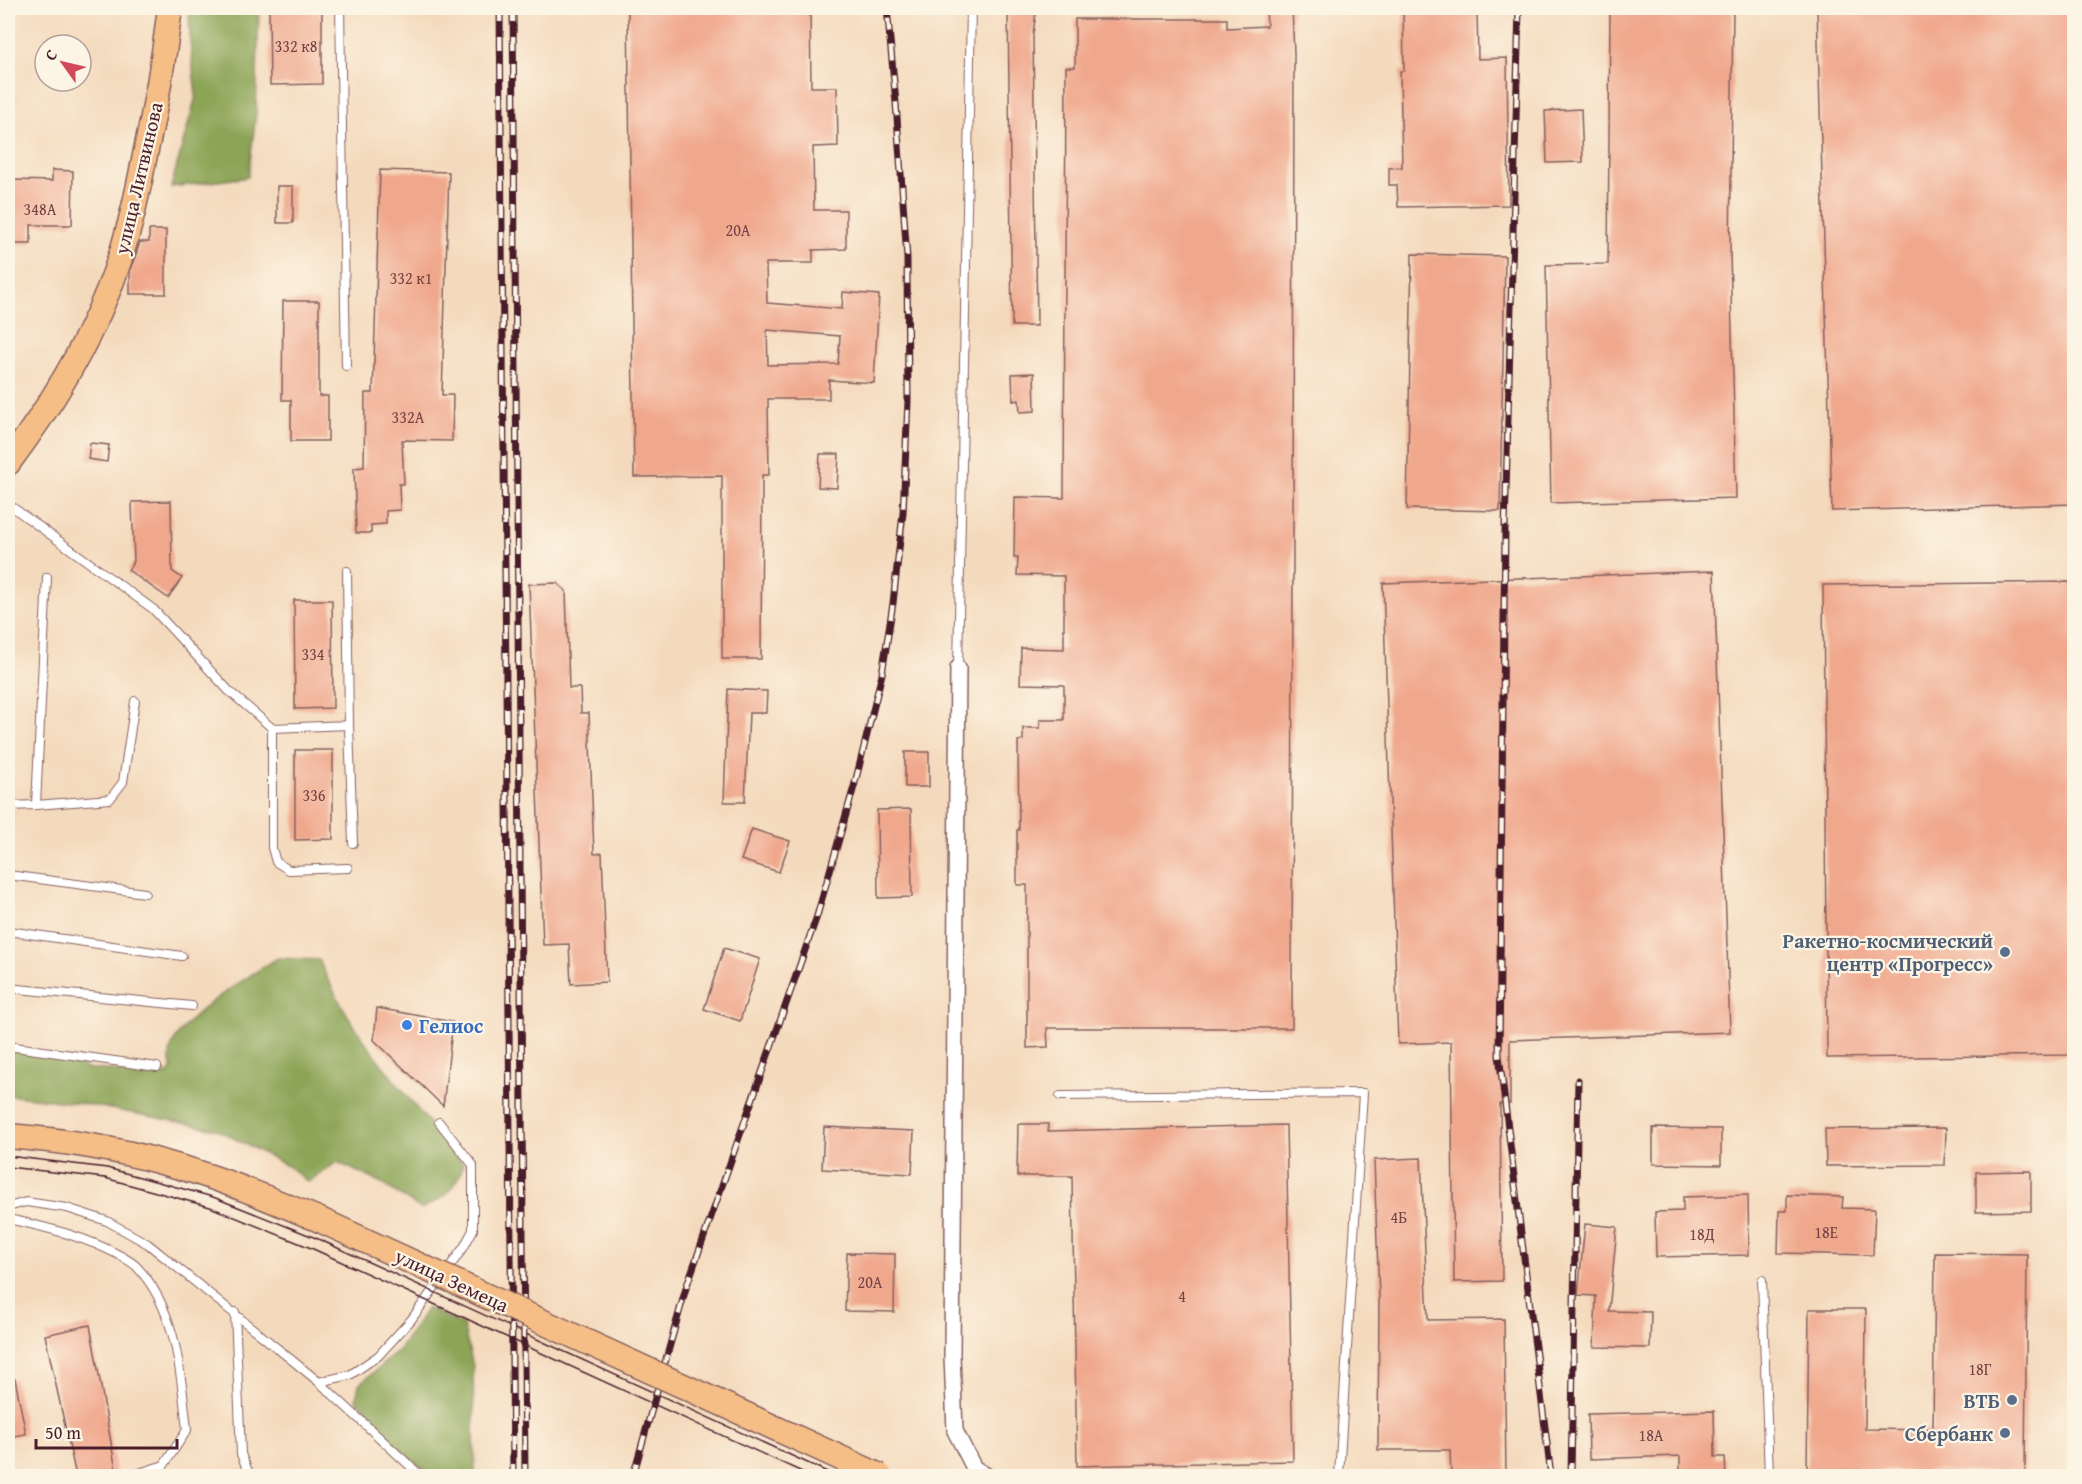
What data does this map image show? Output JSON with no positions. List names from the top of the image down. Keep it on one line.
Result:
{"streets":{"main road":["улица Литвинова","улица Земеца"]},"places":["Ракетно-космический центр «Прогресс»","Гелиос","ВТБ","Сбербанк"],"house_numbers":["332 к8","348А","20А","332 к1","332А","334","336","4Б","18Е","18Д","20А","4","18Г","18А"],"scale_bar":"50 m","north":"top left"}
